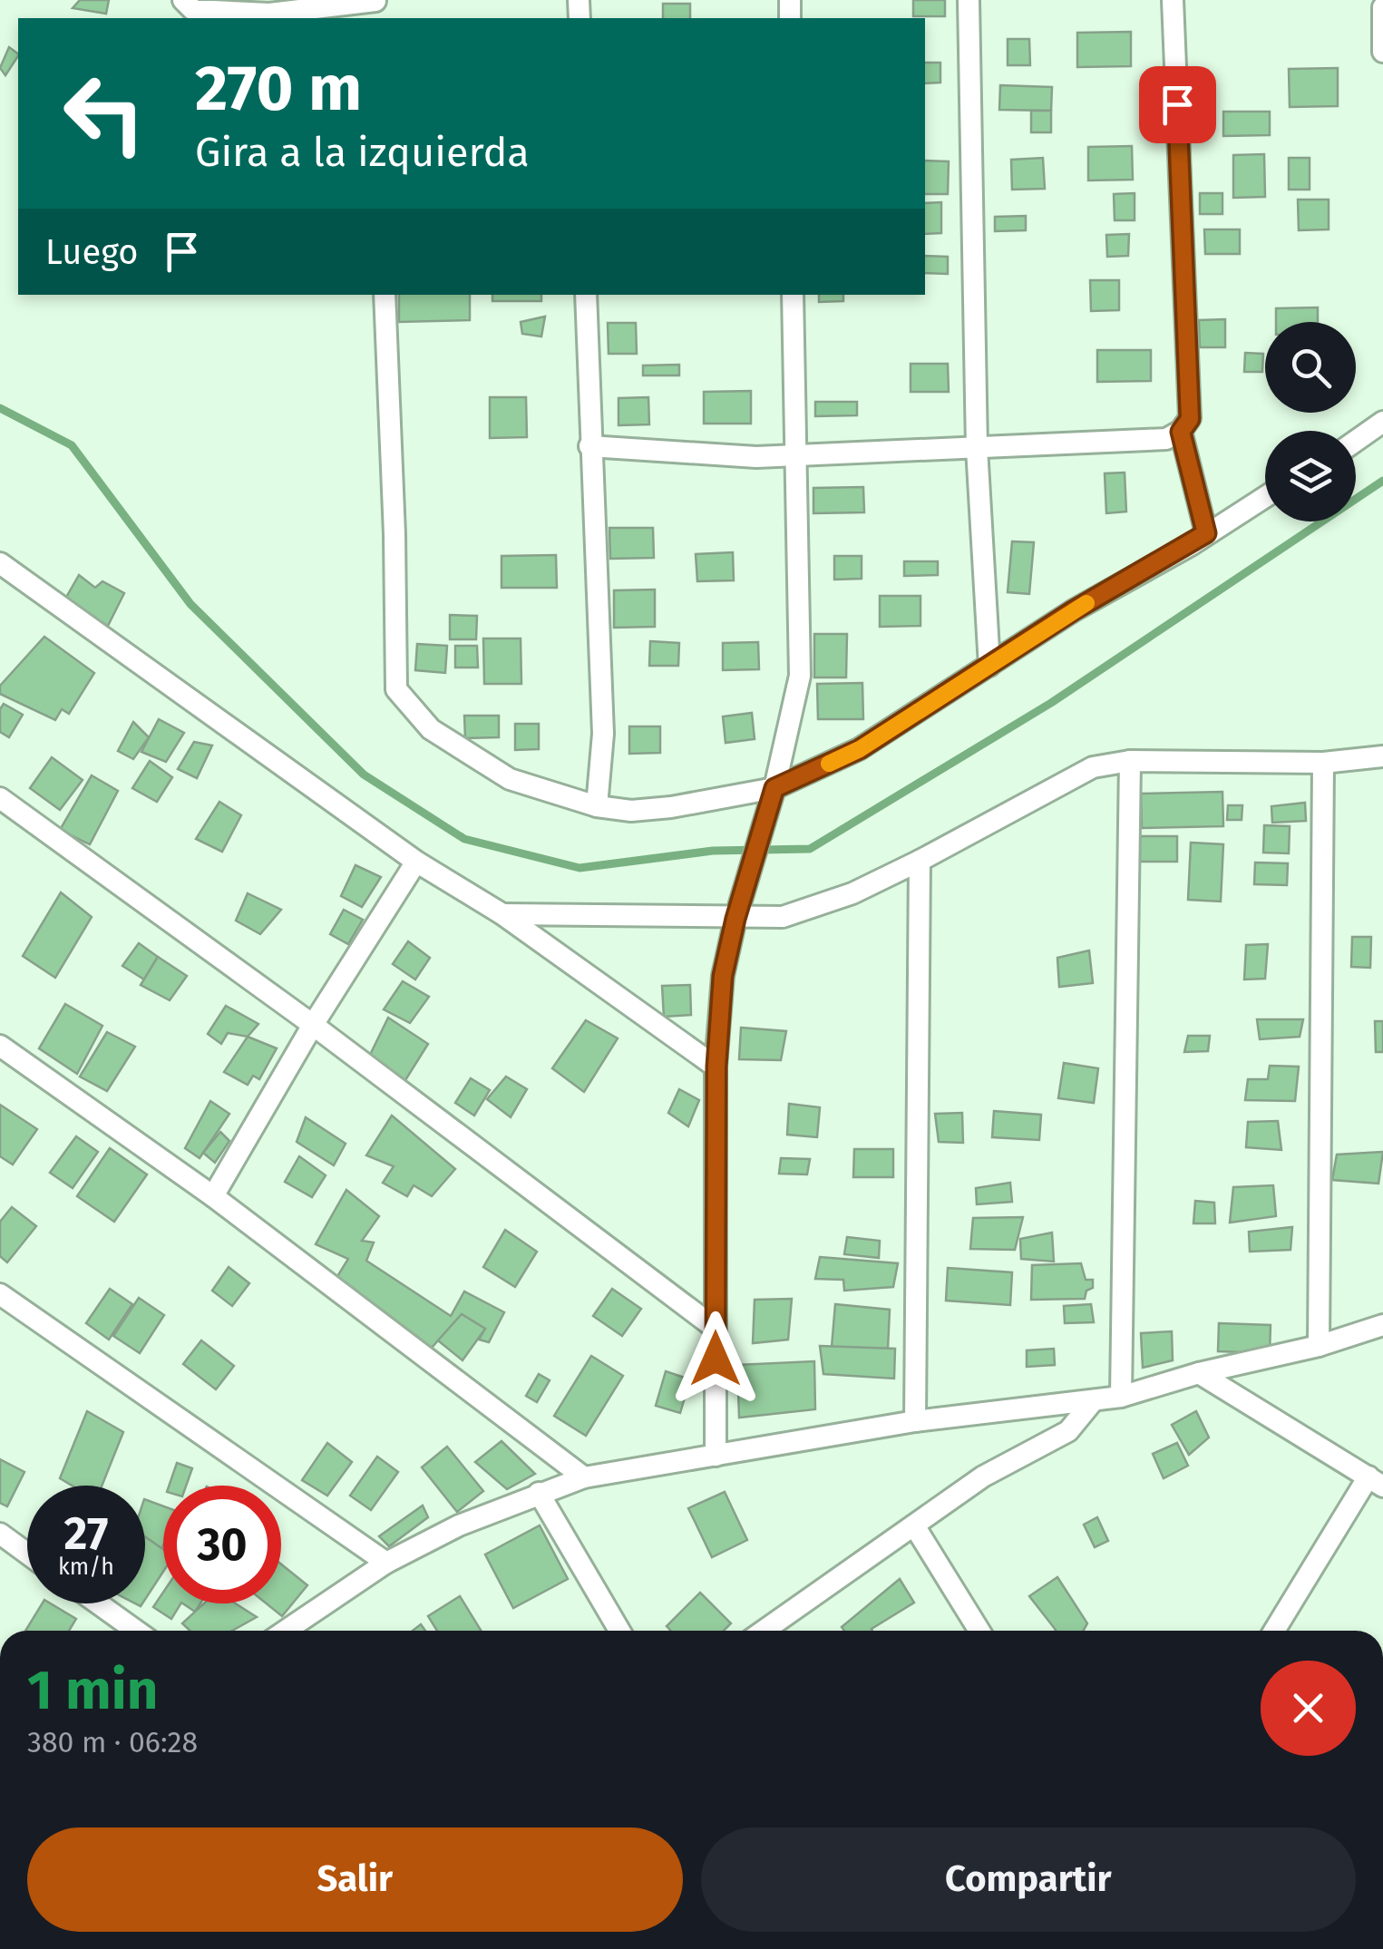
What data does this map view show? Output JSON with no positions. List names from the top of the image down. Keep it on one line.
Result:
{"page":{"turn":["270 m","Gira a la izquierda"],"then":"Luego","speed":"27 km/h","limit":"30","heading":["1 min","380 m · 06:28"],"buttons":["Salir","Compartir"]}}
